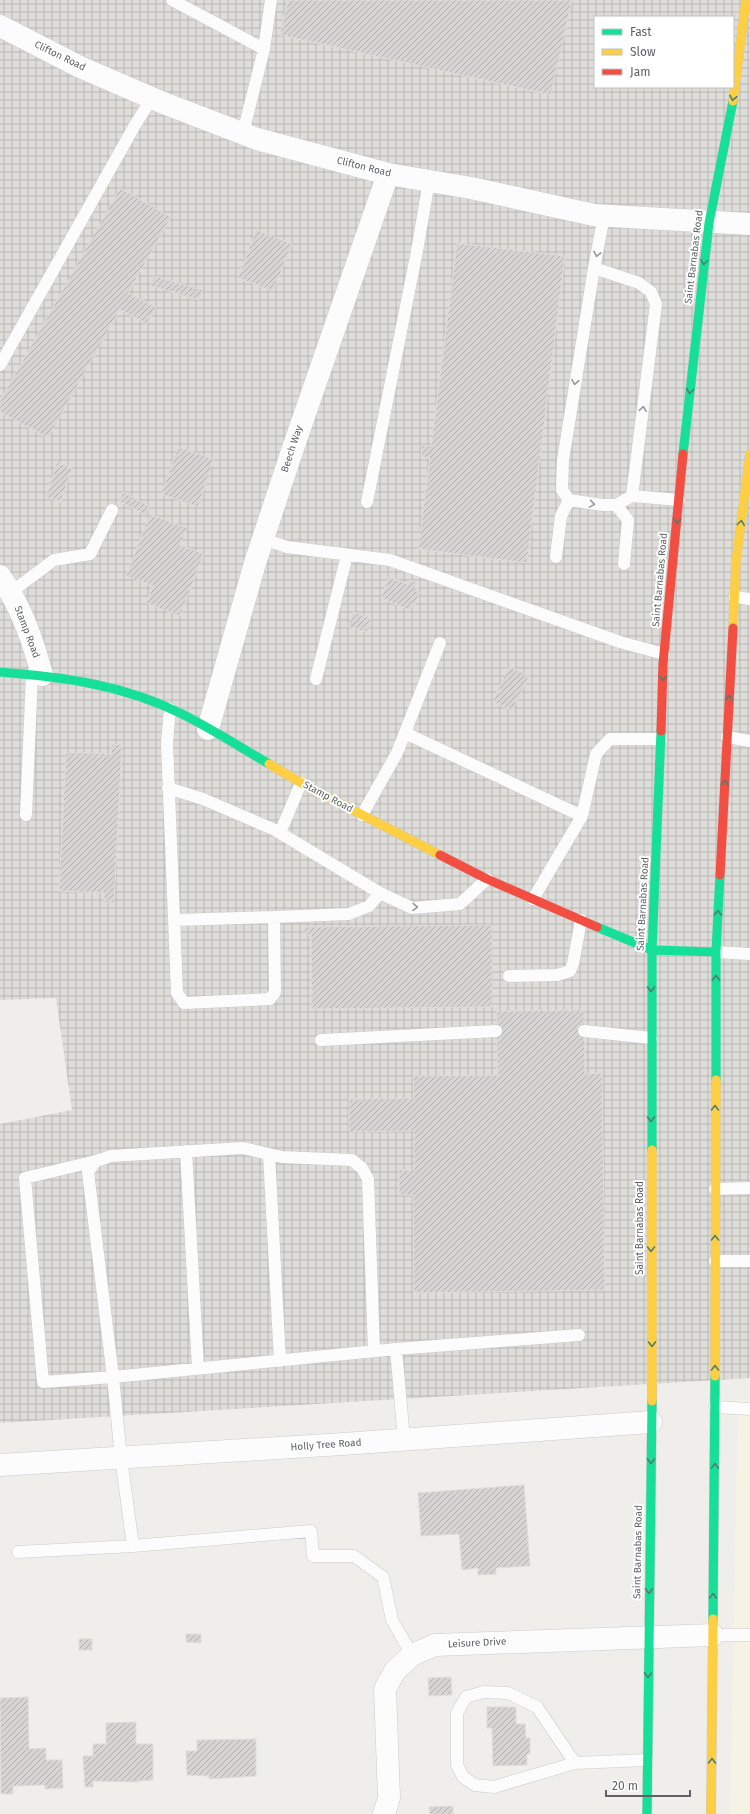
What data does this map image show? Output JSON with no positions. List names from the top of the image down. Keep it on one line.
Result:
{"streets":{"main road":["Saint Barnabas Road","Stamp Road"],"street":["Clifton Road","Beech Way","Holly Tree Road","Leisure Drive"]},"crossings":[["Clifton Road","Saint Barnabas Road"],["Clifton Road","Beech Way"],["Saint Barnabas Road","Stamp Road"],["Saint Barnabas Road","Holly Tree Road"],["Saint Barnabas Road","Leisure Drive"],["Beech Way","Stamp Road"]],"legend":["Fast","Slow","Jam"],"scale_bar":"20 m"}
